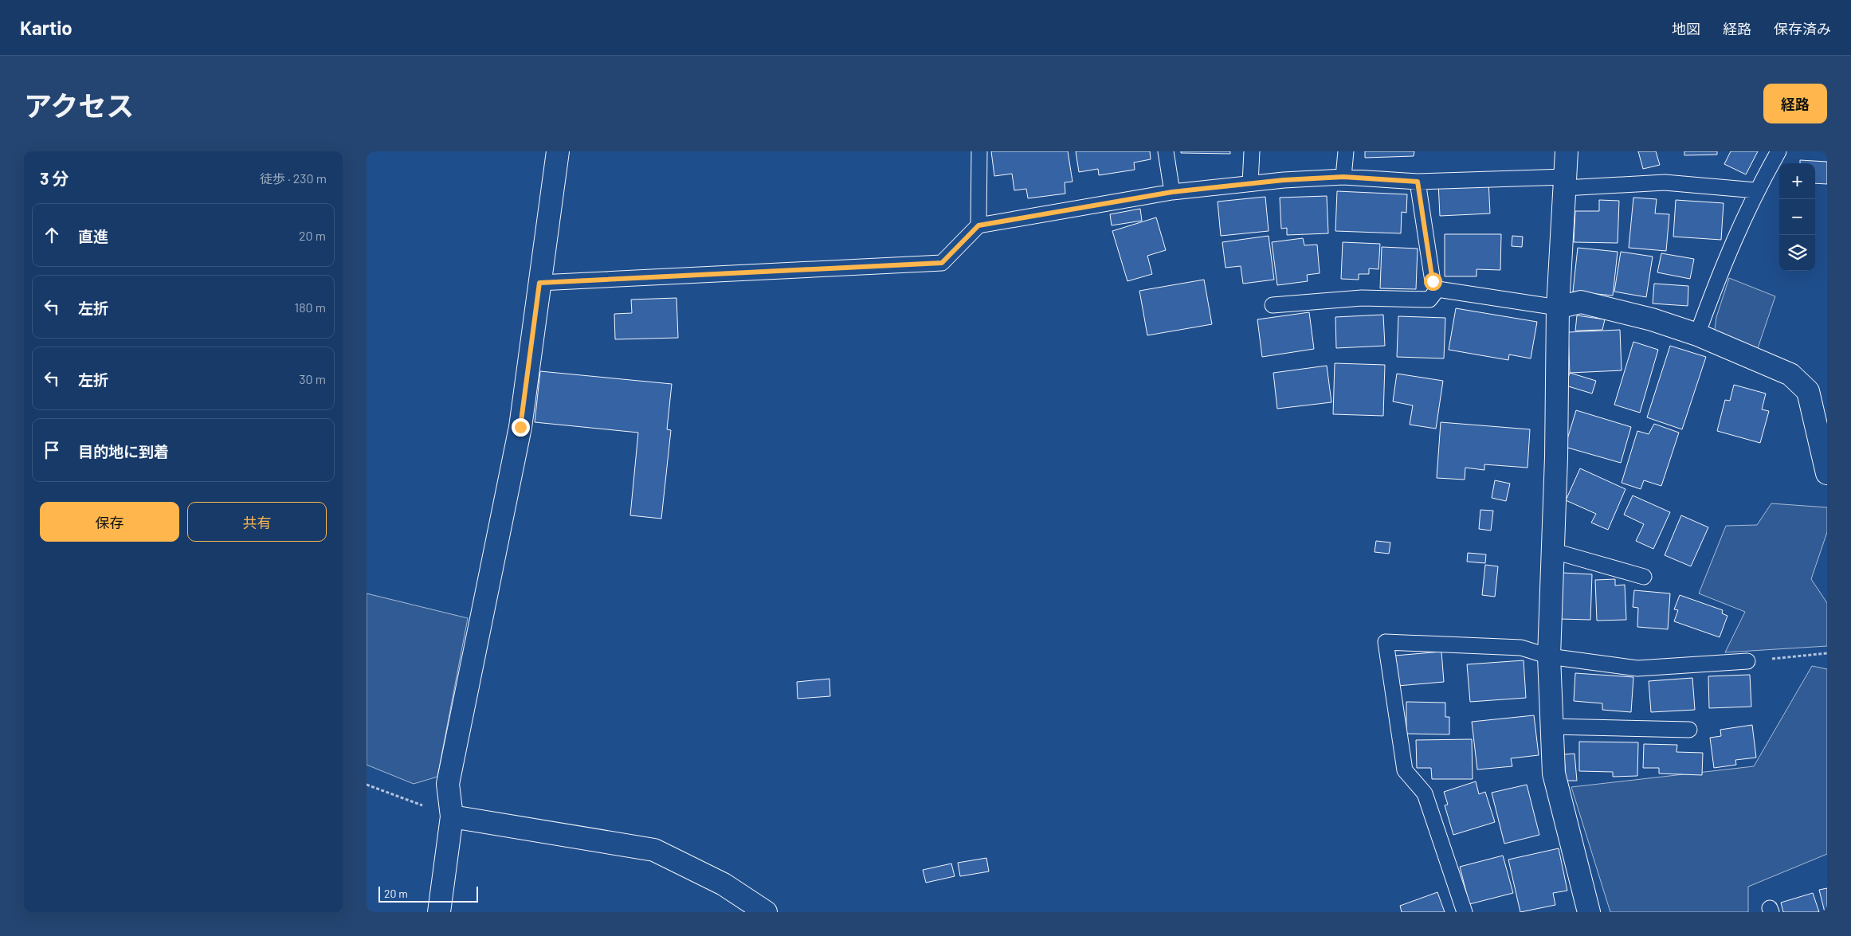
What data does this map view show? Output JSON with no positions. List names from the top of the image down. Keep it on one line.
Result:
{"scale_bar":"20 m","page":{"header":"Kartio","nav":["地図","経路","保存済み"],"title":"アクセス","buttons":["経路",["保存","共有"]],"heading":["3 分","徒歩 · 230 m"],"map_buttons":["+","−"],"list":[["直進","20 m"],["左折","180 m"],["左折","30 m"],"目的地に到着"],"scale":"20 m"}}
